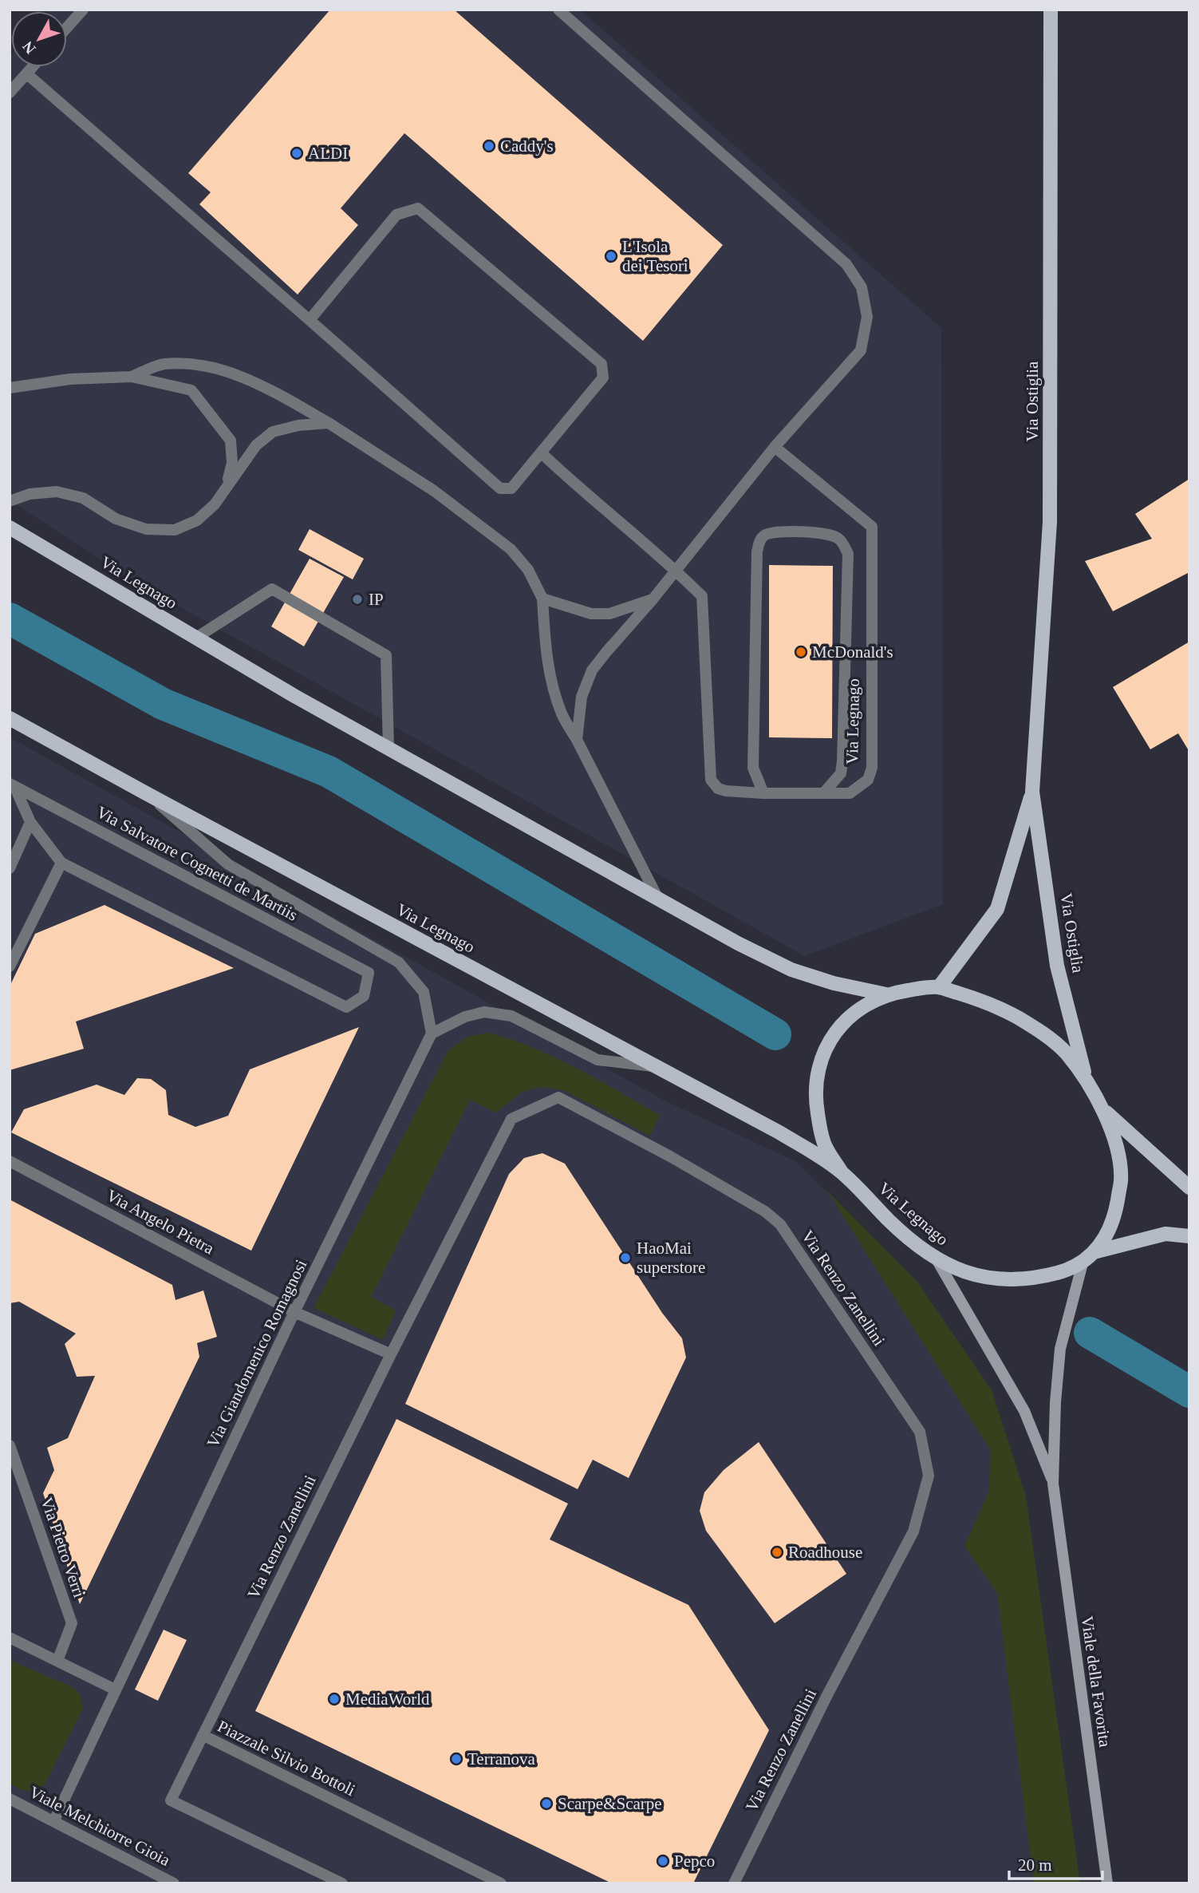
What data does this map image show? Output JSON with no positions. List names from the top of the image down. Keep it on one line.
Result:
{"streets":{"main road":["Via Ostiglia","Via Legnago","Viale della Favorita"],"street":["Via Salvatore Cognetti de Martiis","Via Angelo Pietra","Via Renzo Zanellini","Via Giandomenico Romagnosi","Via Pietro Verri","Piazzale Silvio Bottoli","Viale Melchiorre Gioia"]},"crossings":[["Via Ostiglia","Via Legnago"],["Via Legnago","Viale della Favorita"],["Via Angelo Pietra","Via Giandomenico Romagnosi"],["Via Renzo Zanellini","Piazzale Silvio Bottoli"],["Via Giandomenico Romagnosi","Viale Melchiorre Gioia"]],"places":["Caddy's","ALDI","L'Isola dei Tesori","IP","McDonald's","HaoMai superstore","Roadhouse","MediaWorld","Terranova","Scarpe&Scarpe","Pepco"],"scale_bar":"20 m","north":"bottom left"}
